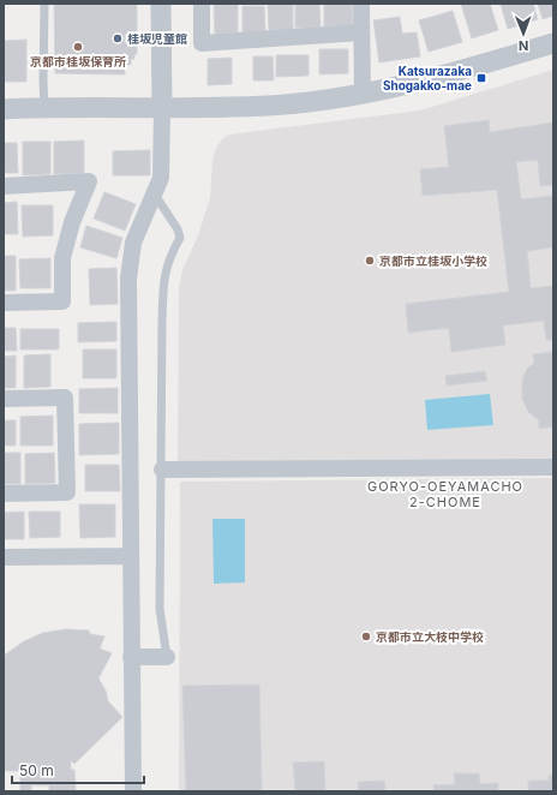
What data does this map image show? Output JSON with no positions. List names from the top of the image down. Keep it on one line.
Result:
{"districts":["GORYO-OEYAMACHO 2-CHOME"],"places":{"other":["桂坂児童館","京都市桂坂保育所","京都市立桂坂小学校","京都市立大枝中学校"],"transit":["Katsurazaka Shogakko-mae"]},"scale_bar":"50 m","north":"bottom"}
